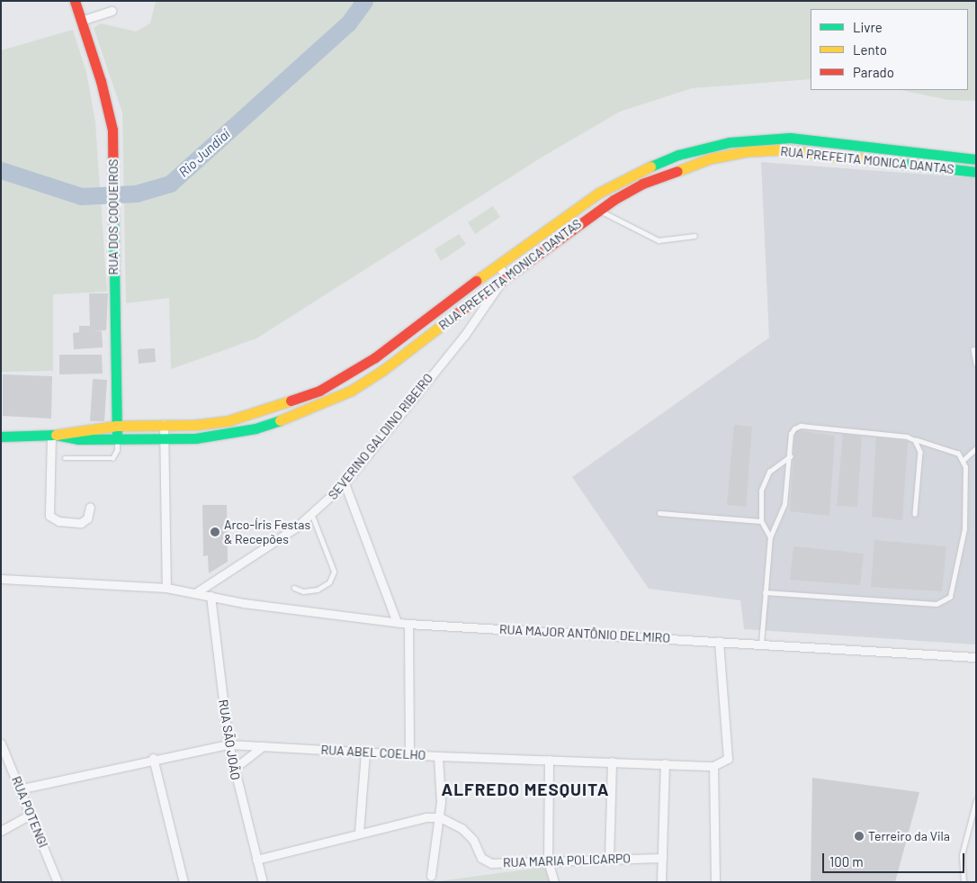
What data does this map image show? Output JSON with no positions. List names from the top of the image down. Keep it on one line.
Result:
{"streets":{"main road":["RUA PREFEITA MONICA DANTAS","RUA DOS COQUEIROS"],"street":["SEVERINO GALDINO RIBEIRO","RUA MAJOR ANTÔNIO DELMIRO","RUA SÃO JOÃO","RUA ABEL COELHO","RUA POTENGI","RUA MARIA POLICARPO"]},"crossings":[["RUA PREFEITA MONICA DANTAS","RUA DOS COQUEIROS"],["RUA PREFEITA MONICA DANTAS","SEVERINO GALDINO RIBEIRO"],["SEVERINO GALDINO RIBEIRO","RUA MAJOR ANTÔNIO DELMIRO"],["RUA MAJOR ANTÔNIO DELMIRO","RUA SÃO JOÃO"],["RUA MAJOR ANTÔNIO DELMIRO","RUA ABEL COELHO"],["RUA SÃO JOÃO","RUA ABEL COELHO"],["RUA ABEL COELHO","RUA POTENGI"]],"districts":["ALFREDO MESQUITA"],"water":["Rio Jundiaí"],"places":["Arco-Íris Festas & Recepões","Terreiro da Vila"],"legend":["Livre","Lento","Parado"],"scale_bar":"100 m"}
